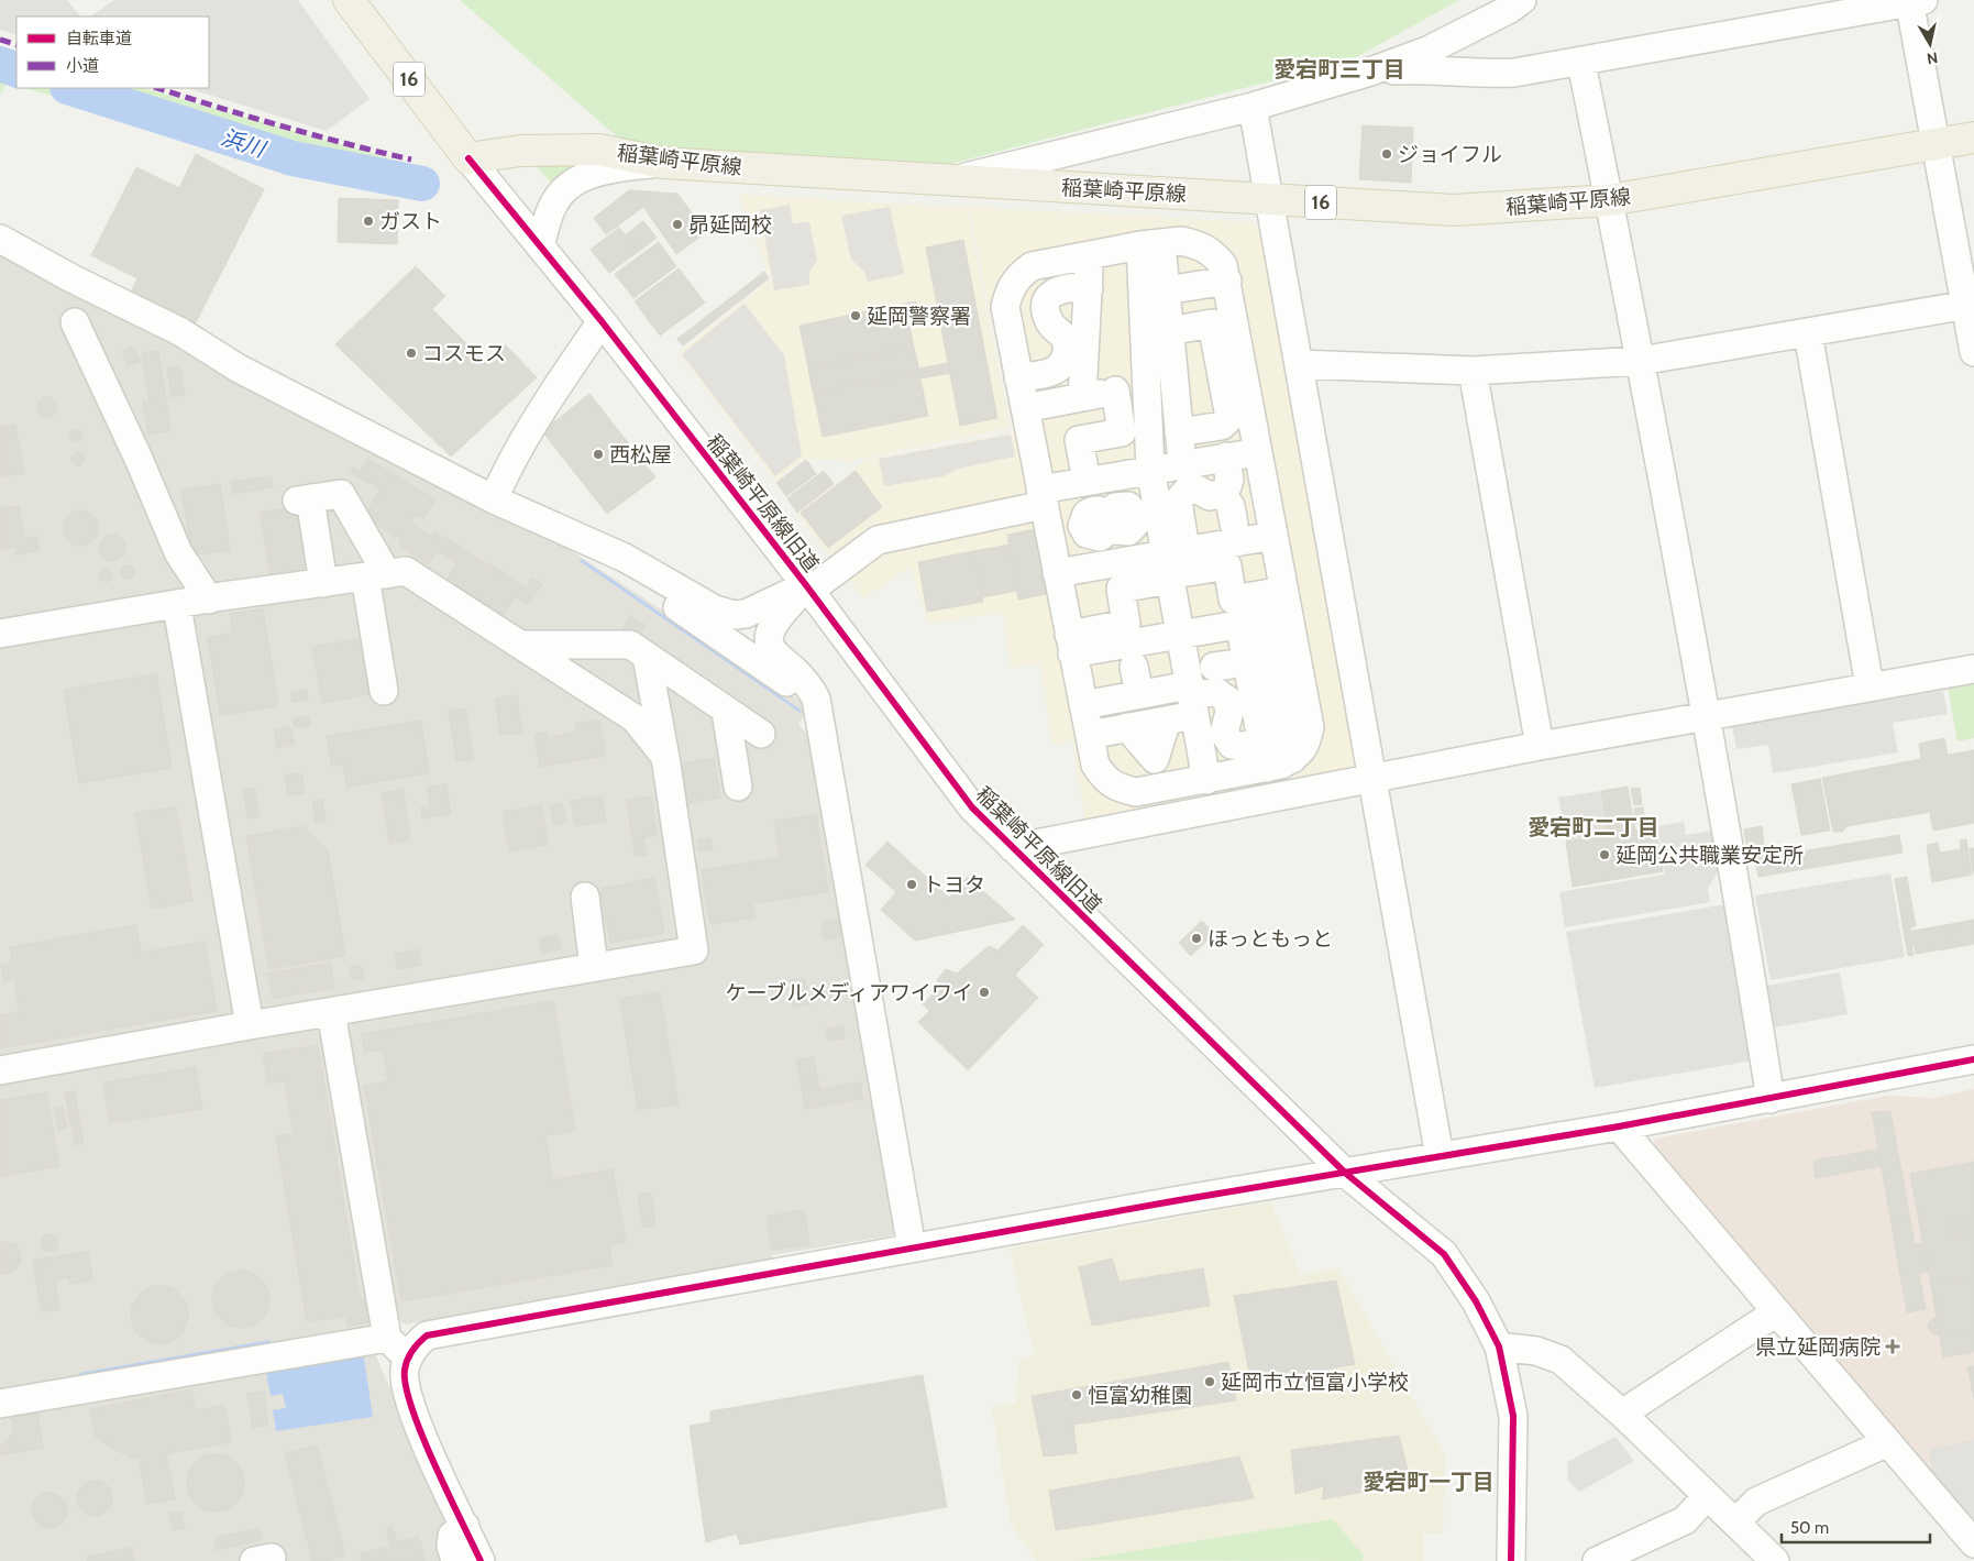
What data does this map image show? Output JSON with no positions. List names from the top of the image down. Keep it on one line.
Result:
{"streets":{"main road":["16","稲葉崎平原線"],"street":["稲葉崎平原線旧道"]},"crossings":[["16","稲葉崎平原線"],["16","稲葉崎平原線旧道"],["稲葉崎平原線","稲葉崎平原線旧道"]],"districts":["愛宕町三丁目","愛宕町二丁目","愛宕町一丁目"],"water":["浜川"],"places":{"other":["ジョイフル","ガスト","昴延岡校","延岡警察署","コスモス","西松屋","延岡公共職業安定所","トヨタ","ほっともっと","ケーブルメディアワイワイ","延岡市立恒富小学校","恒富幼稚園"],"health":["県立延岡病院"]},"legend":["自転車道","小道"],"scale_bar":"50 m","north":"bottom"}
